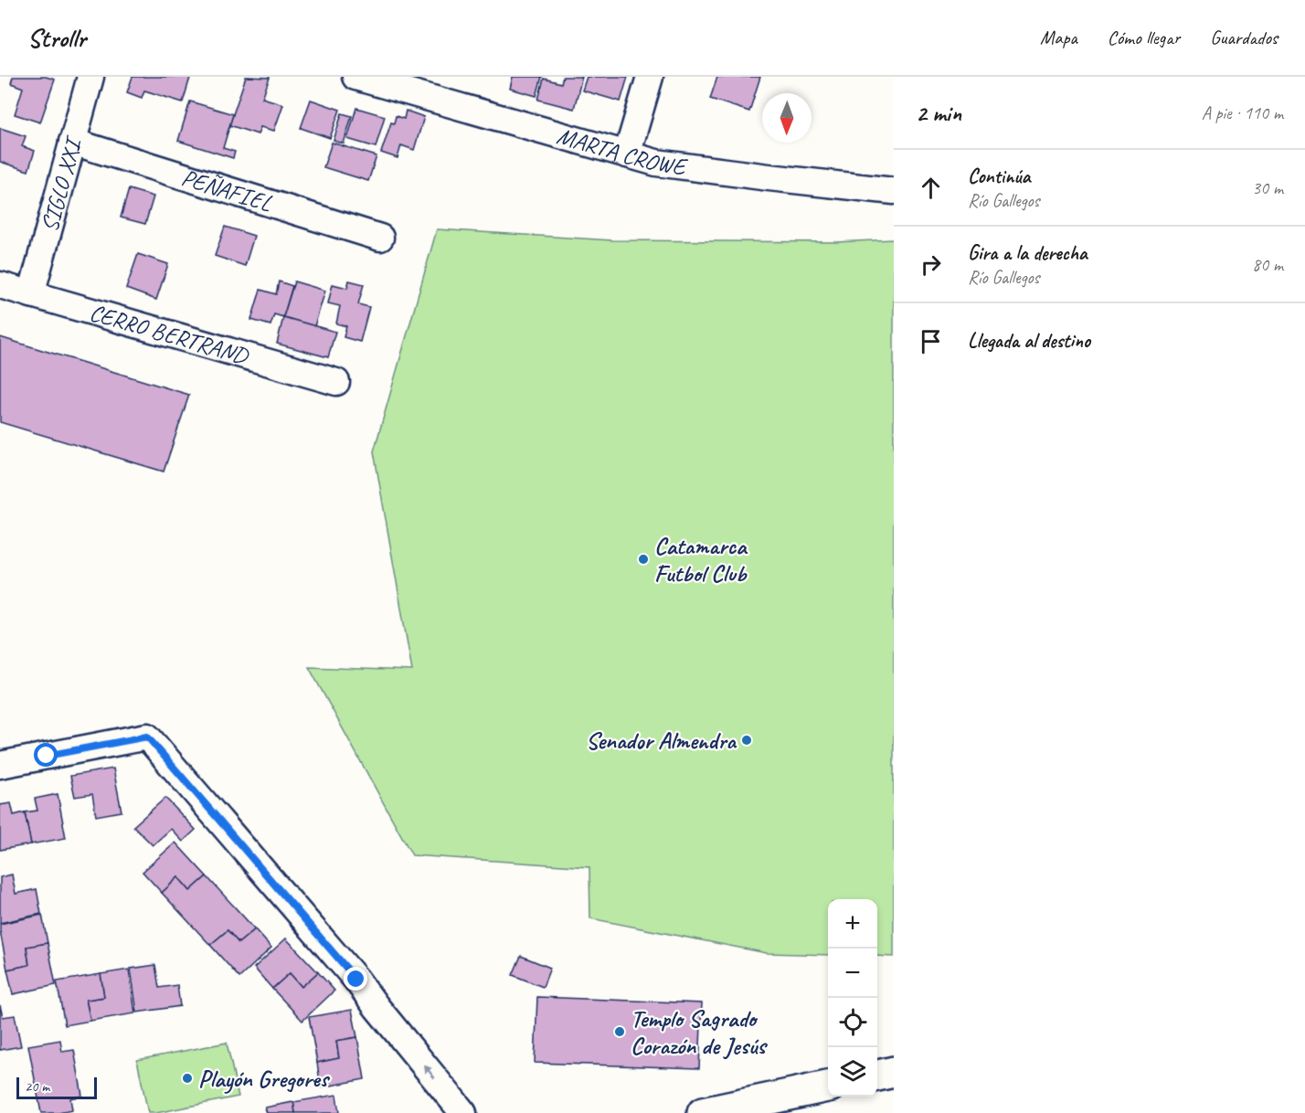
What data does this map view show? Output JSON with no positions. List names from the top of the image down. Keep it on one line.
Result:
{"streets":{"street":["MARTA CROWE","SIGLO XXI","PEÑAFIEL","CERRO BERTRAND"]},"crossings":[["SIGLO XXI","PEÑAFIEL"],["SIGLO XXI","CERRO BERTRAND"]],"places":["Catamarca Futbol Club","Senador Almendra","Templo Sagrado Corazón de Jesús","Playón Gregores"],"scale_bar":"20 m","north":"bottom","page":{"header":"Strollr","nav":["Mapa","Cómo llegar","Guardados"],"heading":["2 min","A pie · 110 m"],"list":[["Continúa","Río Gallegos","30 m"],["Gira a la derecha","Río Gallegos","80 m"],"Llegada al destino"],"map_buttons":["+","−"],"scale":"20 m"}}
